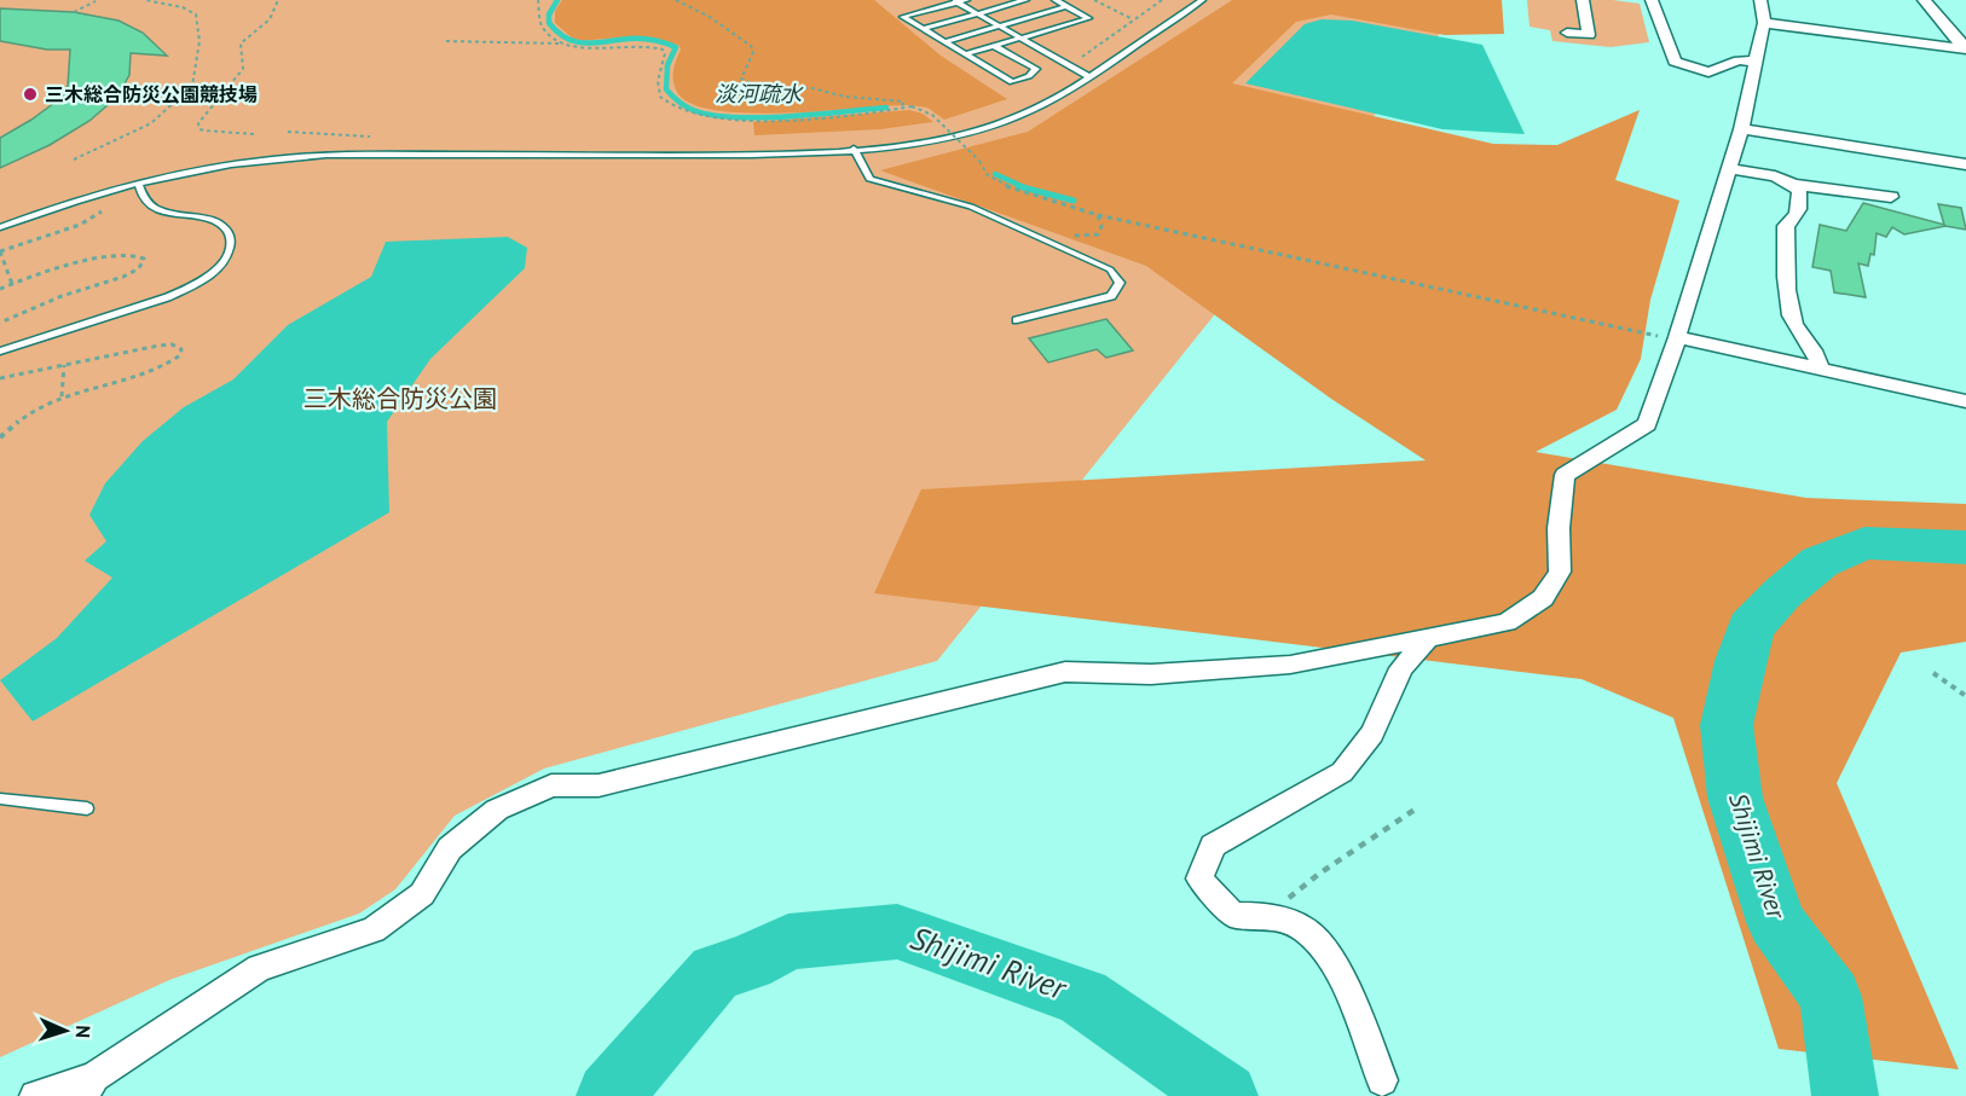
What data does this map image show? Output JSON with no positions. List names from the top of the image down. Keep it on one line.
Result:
{"water":["淡河疏水","Shijimi River"],"parks":["三木総合防災公園"],"places":["三木総合防災公園競技場"],"north":"right"}
